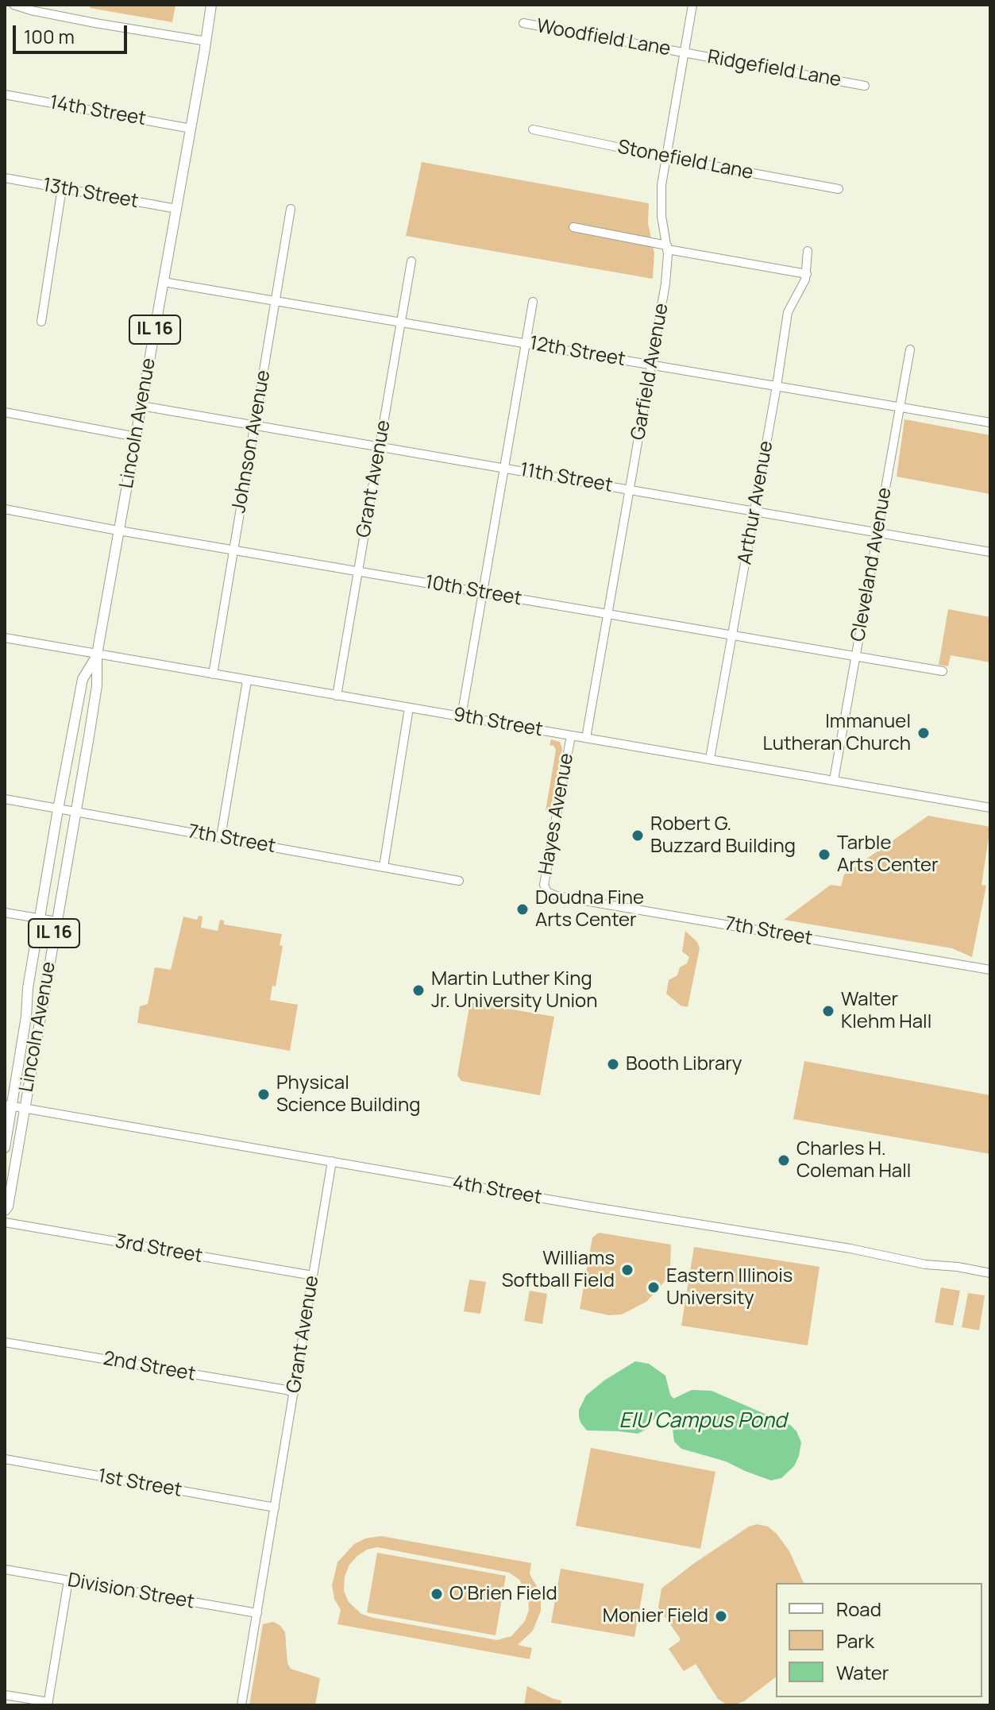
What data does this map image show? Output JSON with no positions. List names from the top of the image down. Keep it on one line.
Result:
{"streets":{"main road":["IL 16","Lincoln Avenue"],"street":["Woodfield Lane","Ridgefield Lane","14th Street","Stonefield Lane","13th Street","12th Street","Garfield Avenue","Johnson Avenue","11th Street","Grant Avenue","Arthur Avenue","Cleveland Avenue","10th Street","9th Street","Hayes Avenue","7th Street","4th Street","3rd Street","2nd Street","1st Street","Division Street"]},"crossings":[["Woodfield Lane","Ridgefield Lane"],["Woodfield Lane","Garfield Avenue"],["Ridgefield Lane","Garfield Avenue"],["14th Street","Lincoln Avenue"],["Stonefield Lane","Garfield Avenue"],["13th Street","Lincoln Avenue"],["12th Street","Garfield Avenue"],["12th Street","Lincoln Avenue"],["12th Street","Johnson Avenue"],["12th Street","Grant Avenue"],["12th Street","Arthur Avenue"],["12th Street","Cleveland Avenue"],["Garfield Avenue","11th Street"],["Garfield Avenue","10th Street"],["Garfield Avenue","9th Street"],["Lincoln Avenue","11th Street"],["Lincoln Avenue","10th Street"],["Lincoln Avenue","9th Street"],["Lincoln Avenue","7th Street"],["Lincoln Avenue","4th Street"],["Johnson Avenue","11th Street"],["Johnson Avenue","10th Street"],["Johnson Avenue","9th Street"],["11th Street","Grant Avenue"],["11th Street","Arthur Avenue"],["11th Street","Cleveland Avenue"],["Grant Avenue","10th Street"],["Grant Avenue","9th Street"],["Grant Avenue","4th Street"],["Grant Avenue","3rd Street"],["Grant Avenue","2nd Street"],["Grant Avenue","1st Street"],["Grant Avenue","Division Street"],["Arthur Avenue","10th Street"],["Arthur Avenue","9th Street"],["Cleveland Avenue","10th Street"],["Cleveland Avenue","9th Street"],["9th Street","Hayes Avenue"],["Hayes Avenue","7th Street"]],"water":["EIU Campus Pond"],"places":["Immanuel Lutheran Church","Robert G. Buzzard Building","Tarble Arts Center","Doudna Fine Arts Center","Martin Luther King Jr. University Union","Walter Klehm Hall","Booth Library","Physical Science Building","Charles H. Coleman Hall","Williams Softball Field","Eastern Illinois University","O'Brien Field","Monier Field"],"legend":["Road","Park","Water"],"scale_bar":"100 m"}
